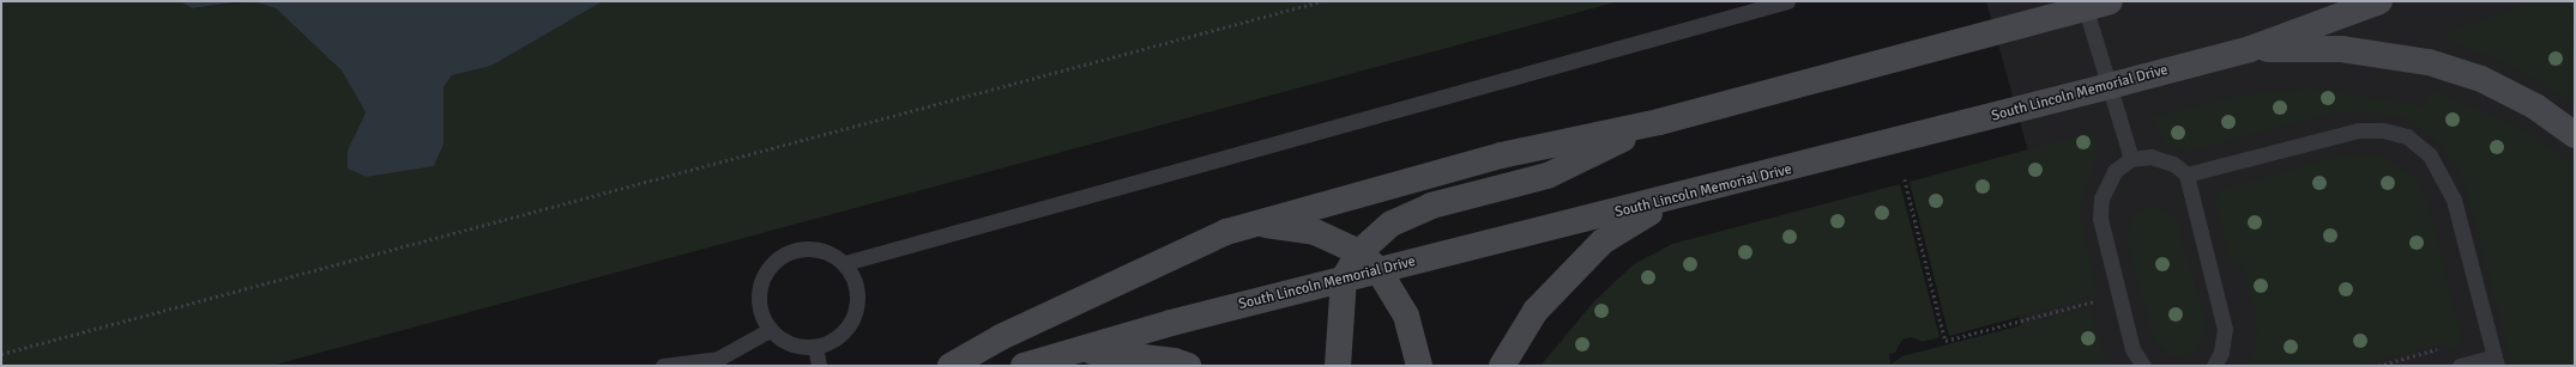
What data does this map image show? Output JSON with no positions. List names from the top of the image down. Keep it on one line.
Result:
{"streets":{"main road":["South Lincoln Memorial Drive"]}}
